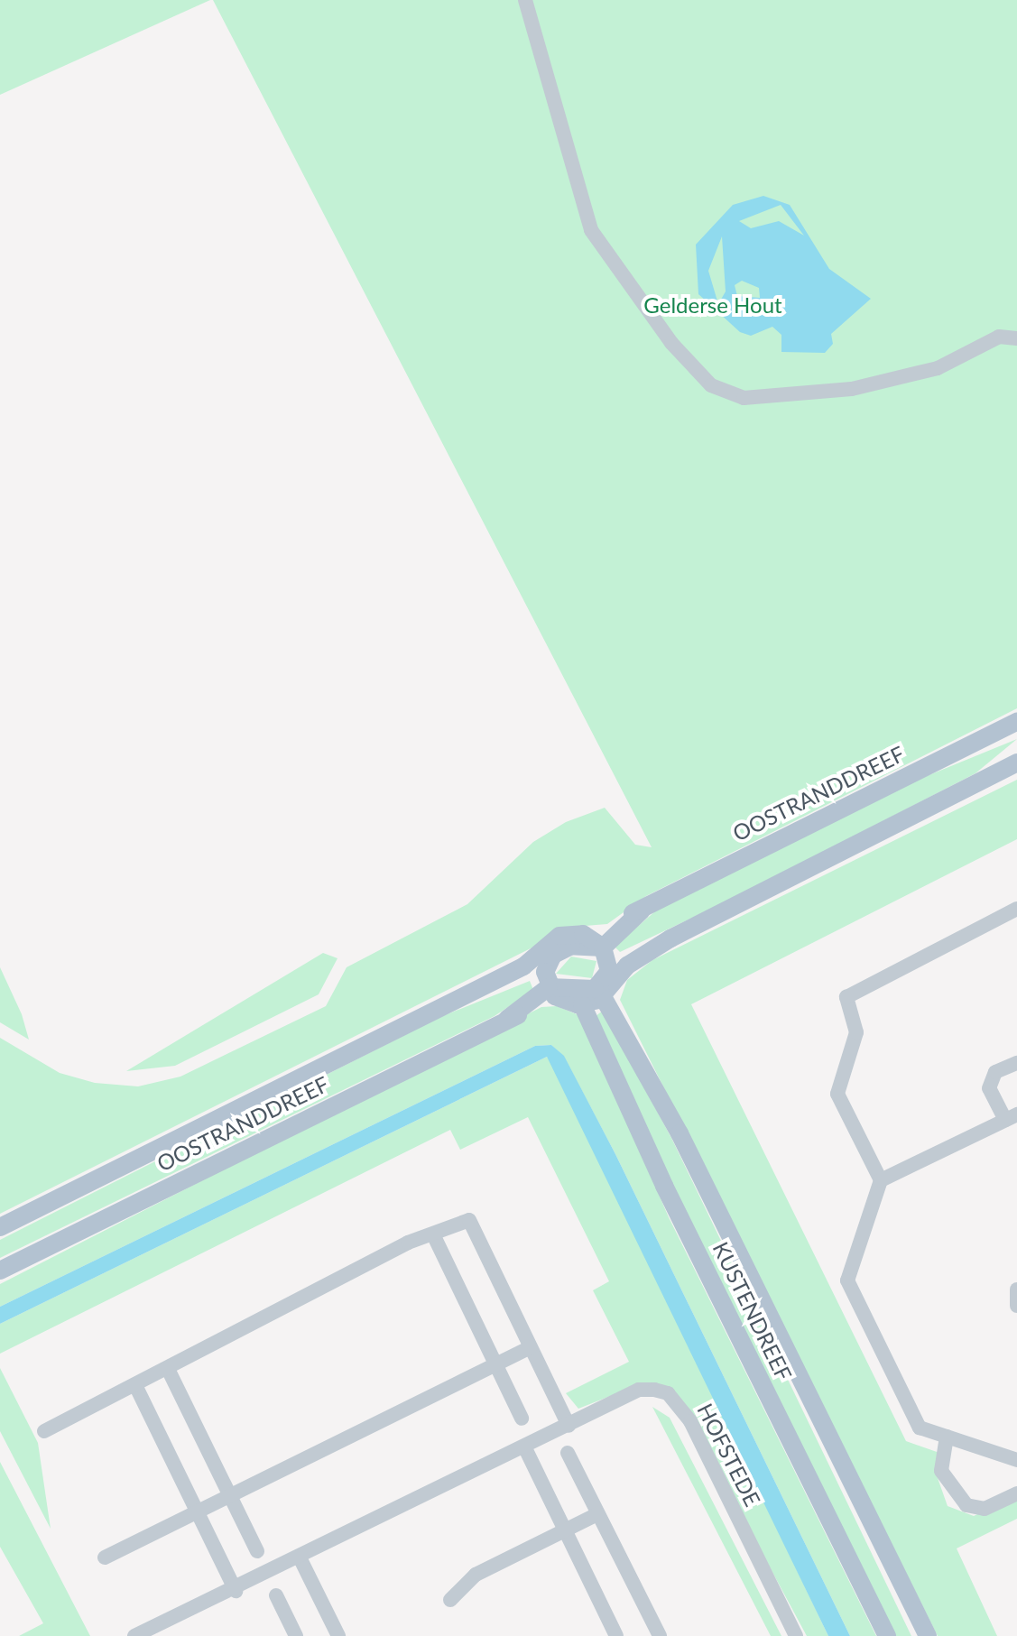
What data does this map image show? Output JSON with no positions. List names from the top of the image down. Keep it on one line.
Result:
{"streets":{"main road":["OOSTRANDDREEF","KUSTENDREEF"],"street":["HOFSTEDE"]},"crossings":[["OOSTRANDDREEF","KUSTENDREEF"]],"parks":["Gelderse Hout"]}
